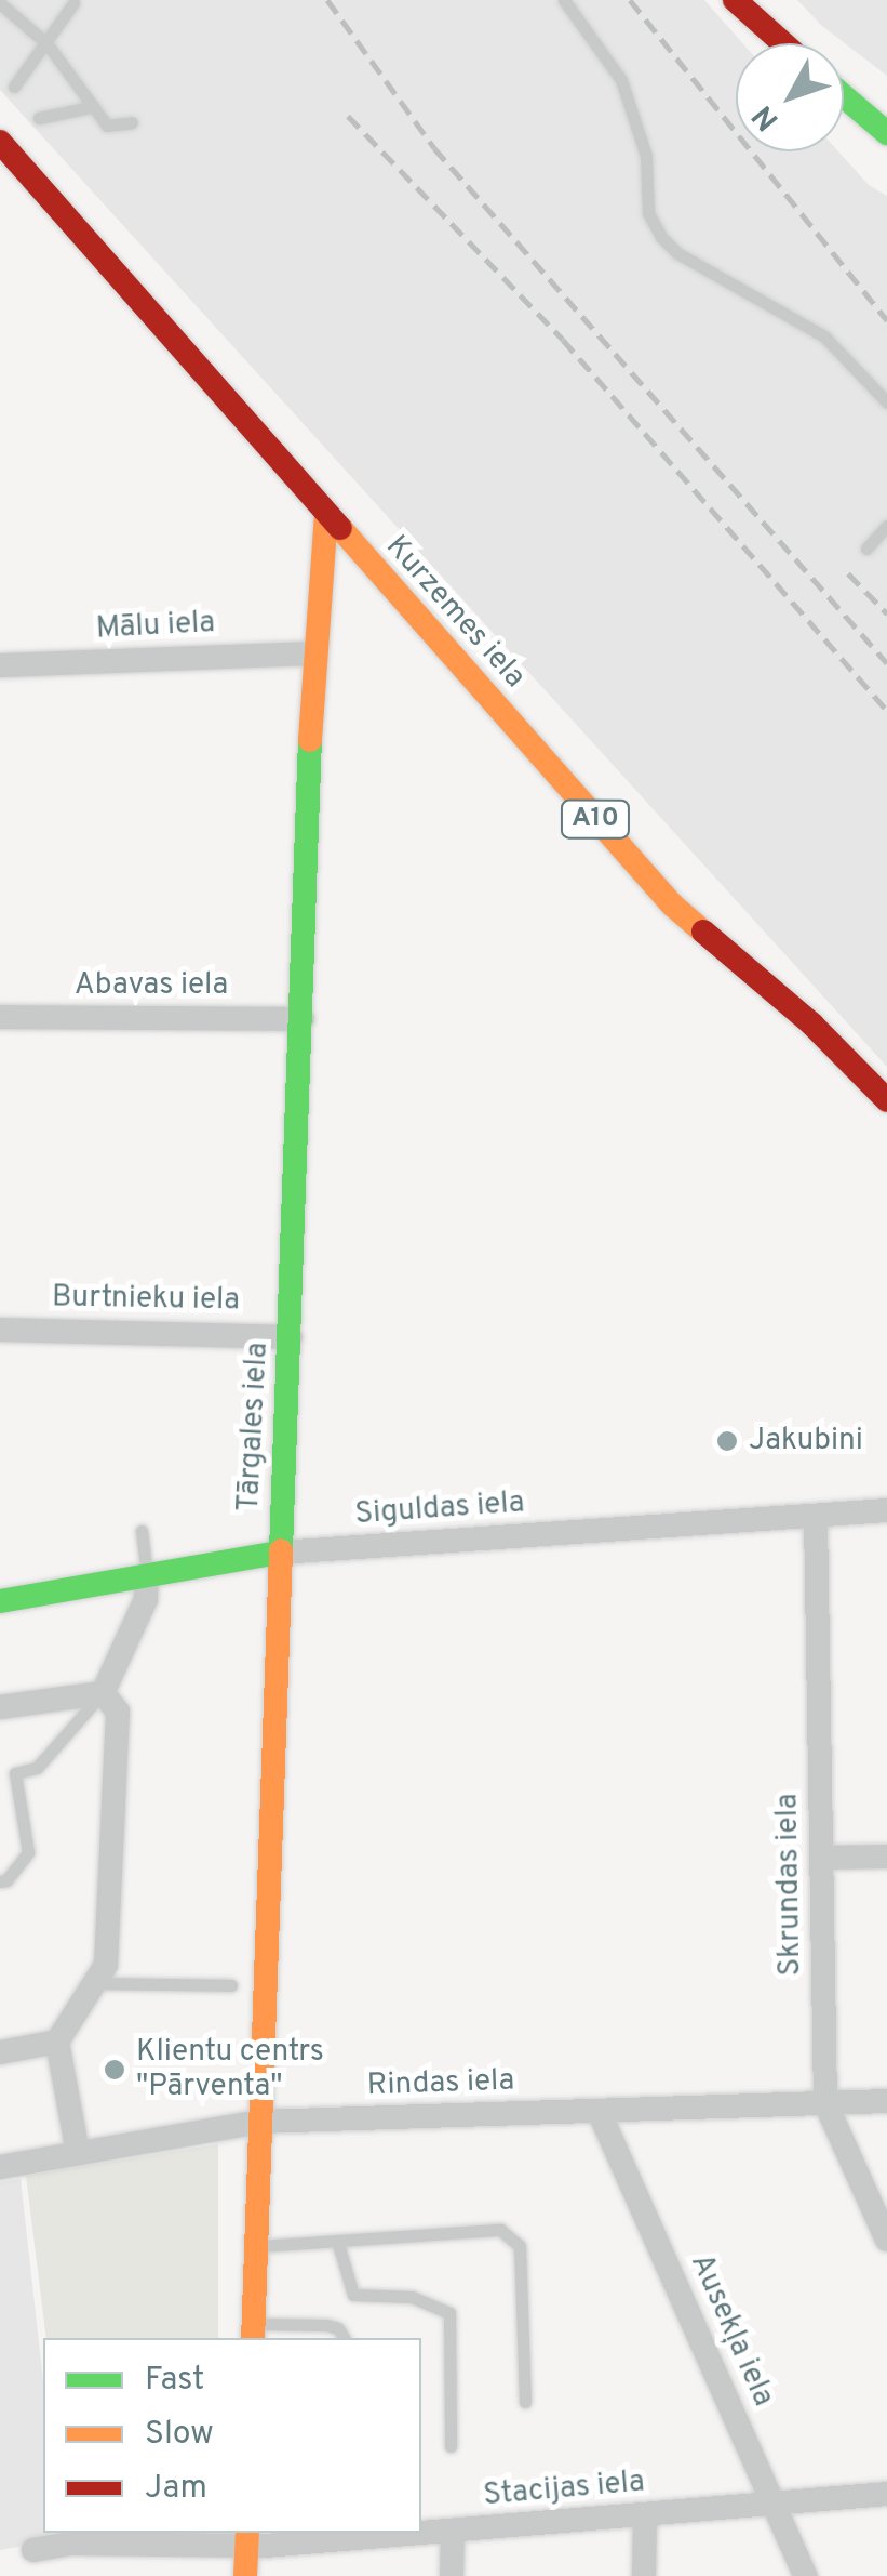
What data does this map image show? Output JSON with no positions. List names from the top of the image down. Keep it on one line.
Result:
{"streets":{"main road":["Kurzemes iela","A10","Tārgales iela","Siguldas iela"],"street":["Mālu iela","Abavas iela","Burtnieku iela","Skrundas iela","Rindas iela","Ausekļa iela","Stacijas iela"]},"crossings":[["Kurzemes iela","Tārgales iela"],["Mālu iela","Tārgales iela"],["Abavas iela","Tārgales iela"],["Burtnieku iela","Tārgales iela"],["Tārgales iela","Siguldas iela"],["Tārgales iela","Rindas iela"],["Siguldas iela","Skrundas iela"],["Skrundas iela","Rindas iela"],["Rindas iela","Ausekļa iela"],["Ausekļa iela","Stacijas iela"]],"places":["Jakubini","Klientu centrs \"Pārventa\""],"legend":["Fast","Slow","Jam"],"north":"bottom left"}
